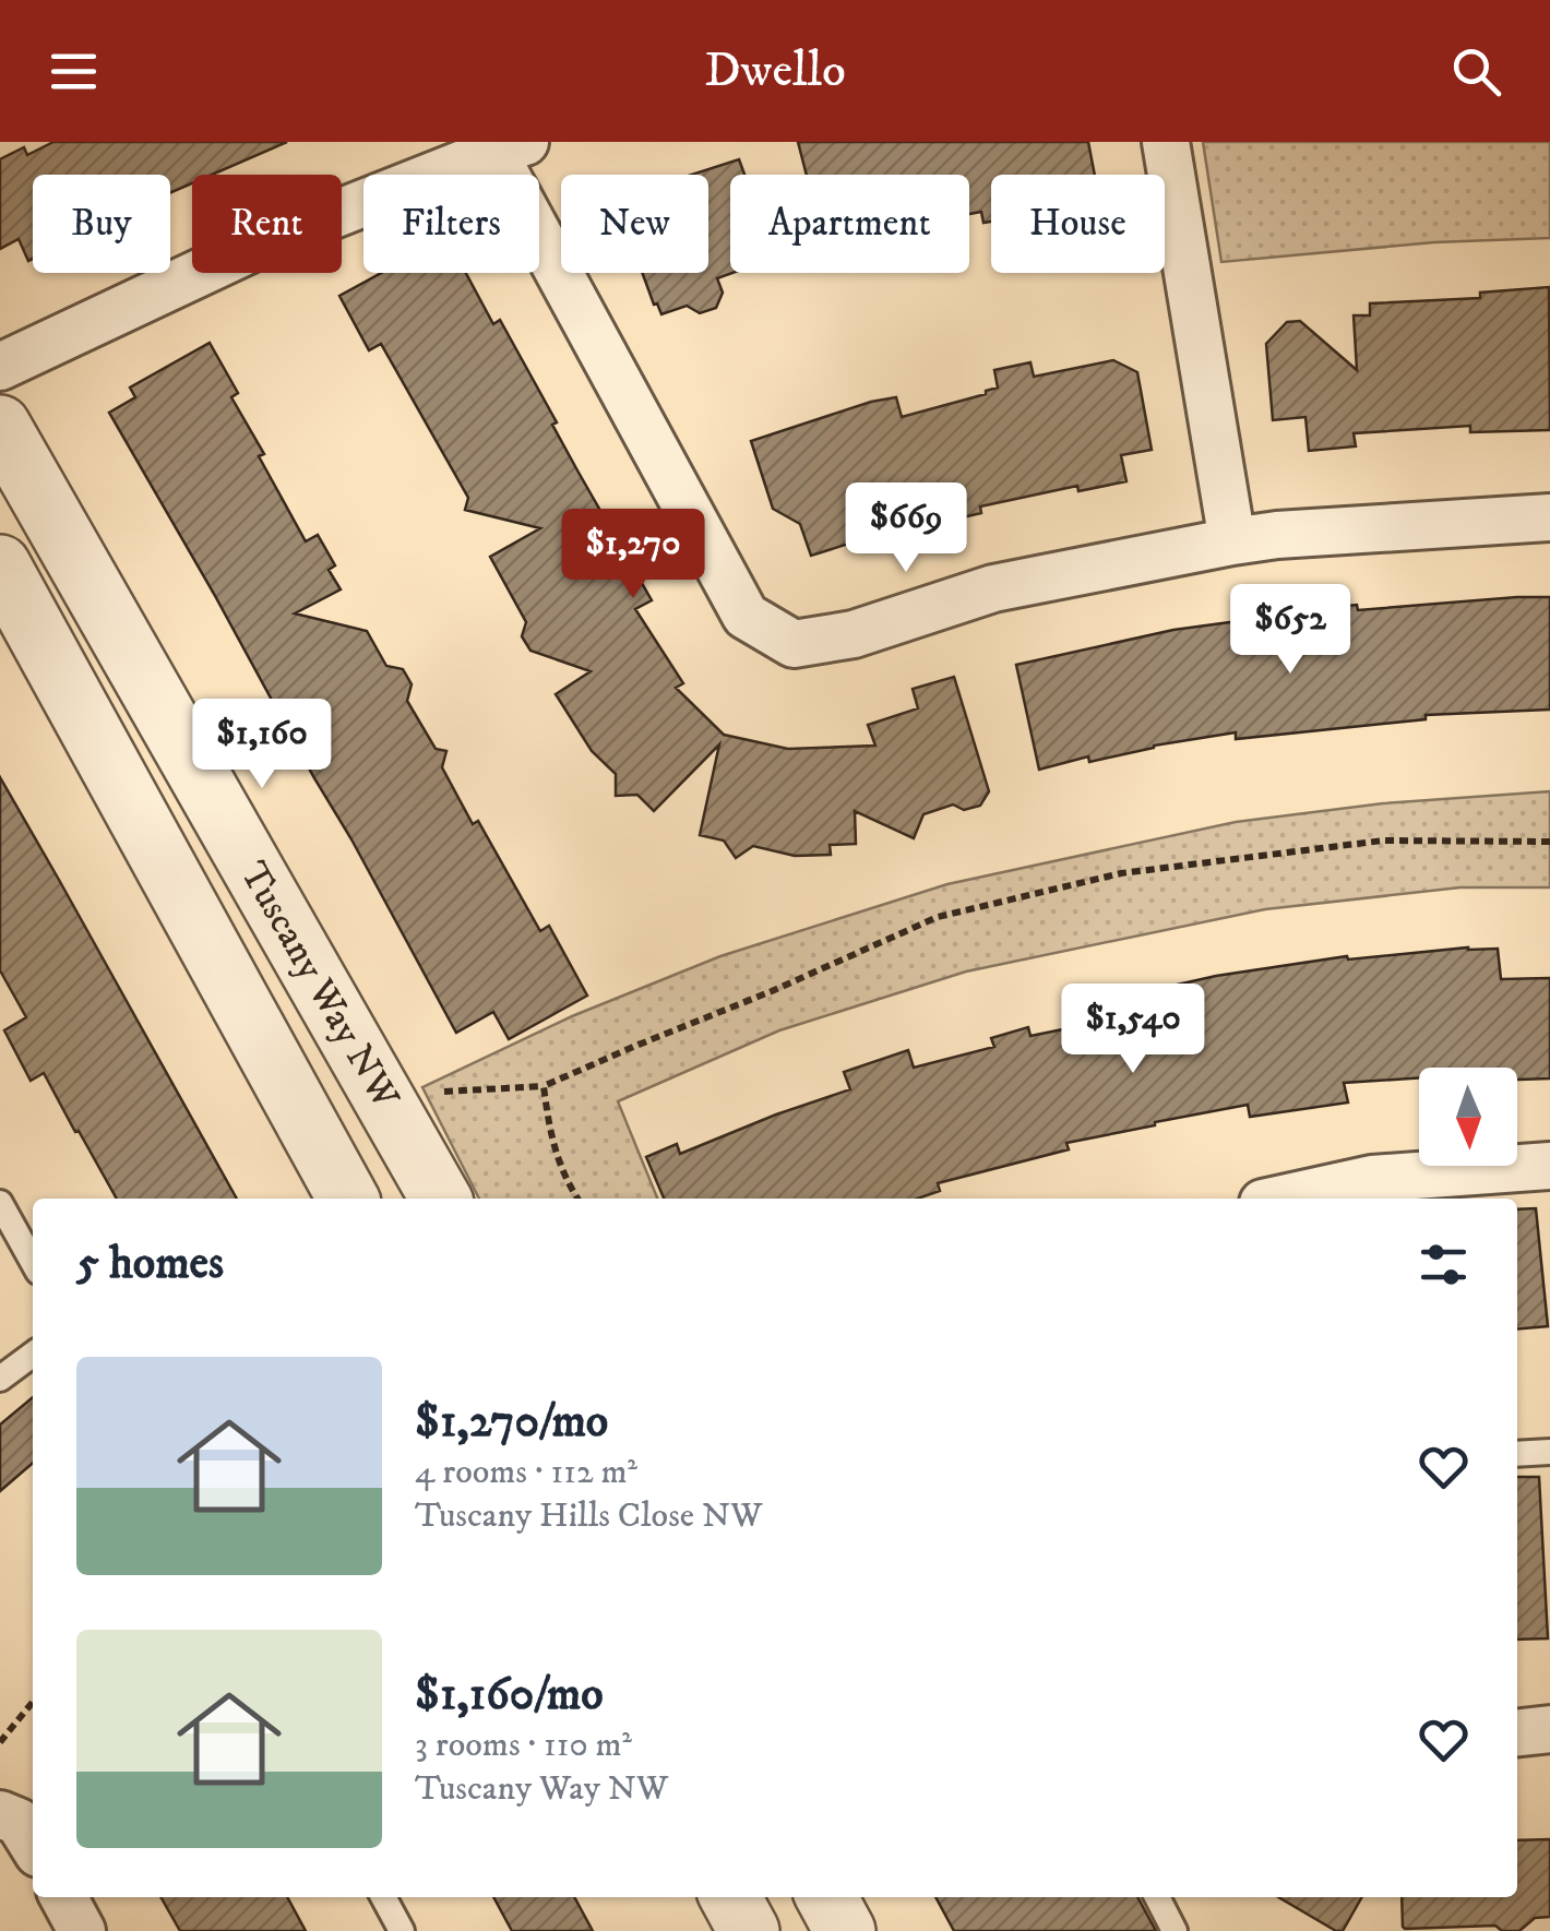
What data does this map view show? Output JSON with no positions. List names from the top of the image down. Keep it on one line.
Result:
{"streets":{"street":["Tuscany Way NW"]},"north":"bottom","page":{"header":"Dwello","chip":["Buy","Rent","Filters","New","Apartment","House"],"price":["$669","$1,270","$652","$1,160","$1,540"],"heading":"5 homes","list":[{"name":"$1,270/mo","note":"4 rooms · 112 m² · Tuscany Hills Close NW"},{"name":"$1,160/mo","note":"3 rooms · 110 m² · Tuscany Way NW"}]}}
